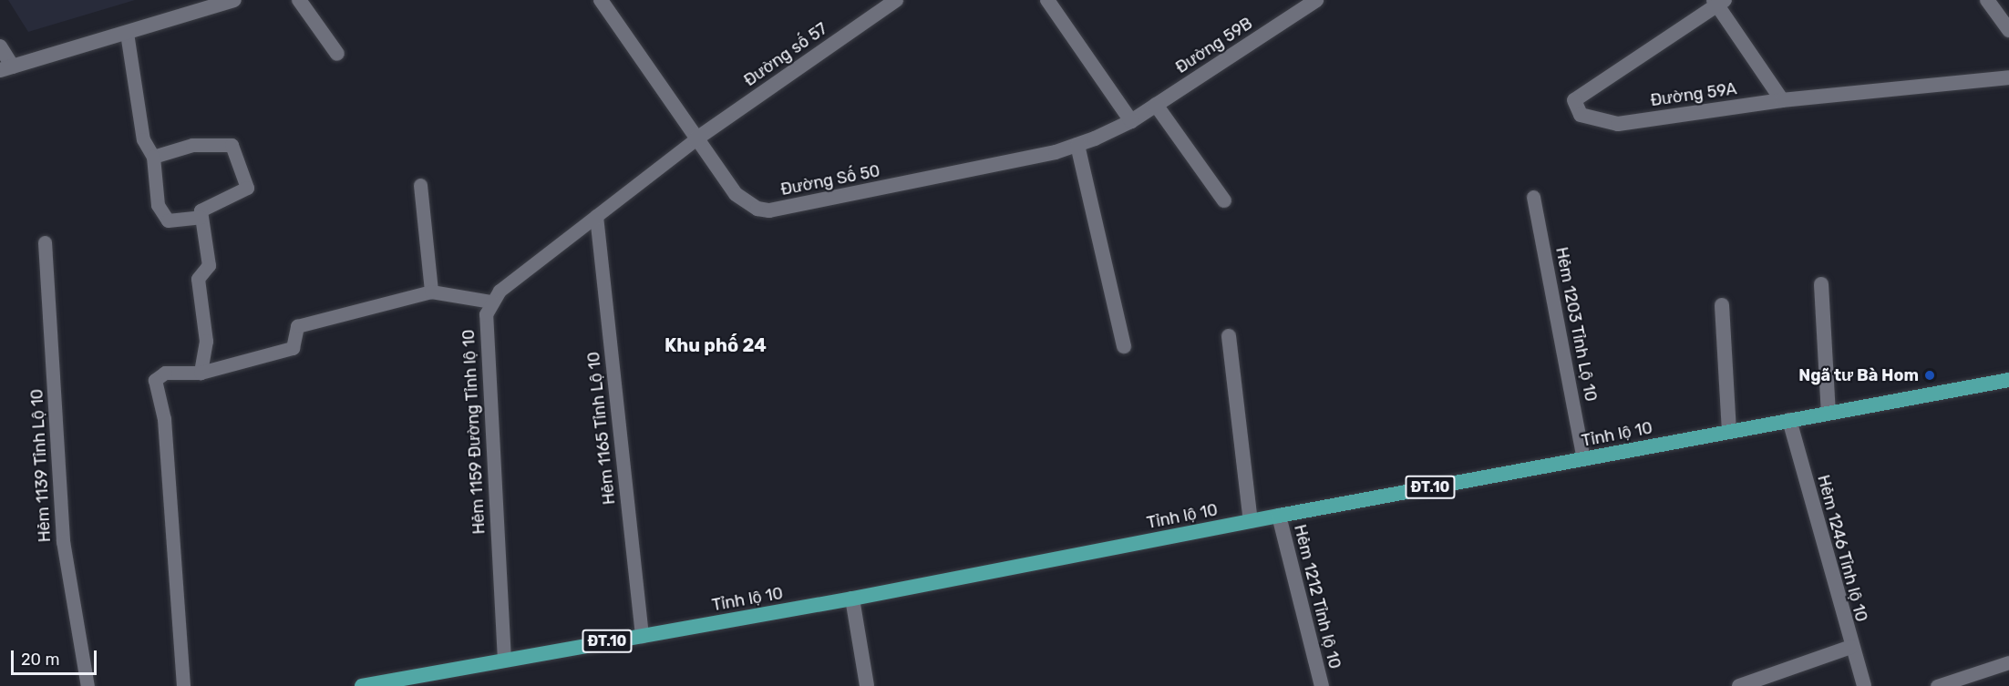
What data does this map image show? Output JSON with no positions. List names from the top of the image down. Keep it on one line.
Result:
{"streets":{"main road":["Tỉnh lộ 10","ĐT.10"],"street":["Đường 59B","Đường số 57","Đường 59A","Đường Số 50","Hẻm 1246 Tỉnh lộ 10","Hẻm 1212 Tỉnh lộ 10"],"lane":["Hẻm 1203 Tỉnh Lộ 10","Hẻm 1165 Tỉnh Lộ 10","Hẻm 1159 Đường Tỉnh lộ 10","Hẻm 1139 Tỉnh Lộ 10"]},"crossings":[["Đường 59B","Đường Số 50"],["Đường số 57","Đường Số 50"],["Hẻm 1203 Tỉnh Lộ 10","Tỉnh lộ 10"],["Hẻm 1165 Tỉnh Lộ 10","Tỉnh lộ 10"],["Hẻm 1159 Đường Tỉnh lộ 10","Tỉnh lộ 10"],["Tỉnh lộ 10","Hẻm 1246 Tỉnh lộ 10"],["Tỉnh lộ 10","Hẻm 1212 Tỉnh lộ 10"]],"districts":["Khu phố 24"],"places":["Ngã tư Bà Hom"],"scale_bar":"20 m"}
